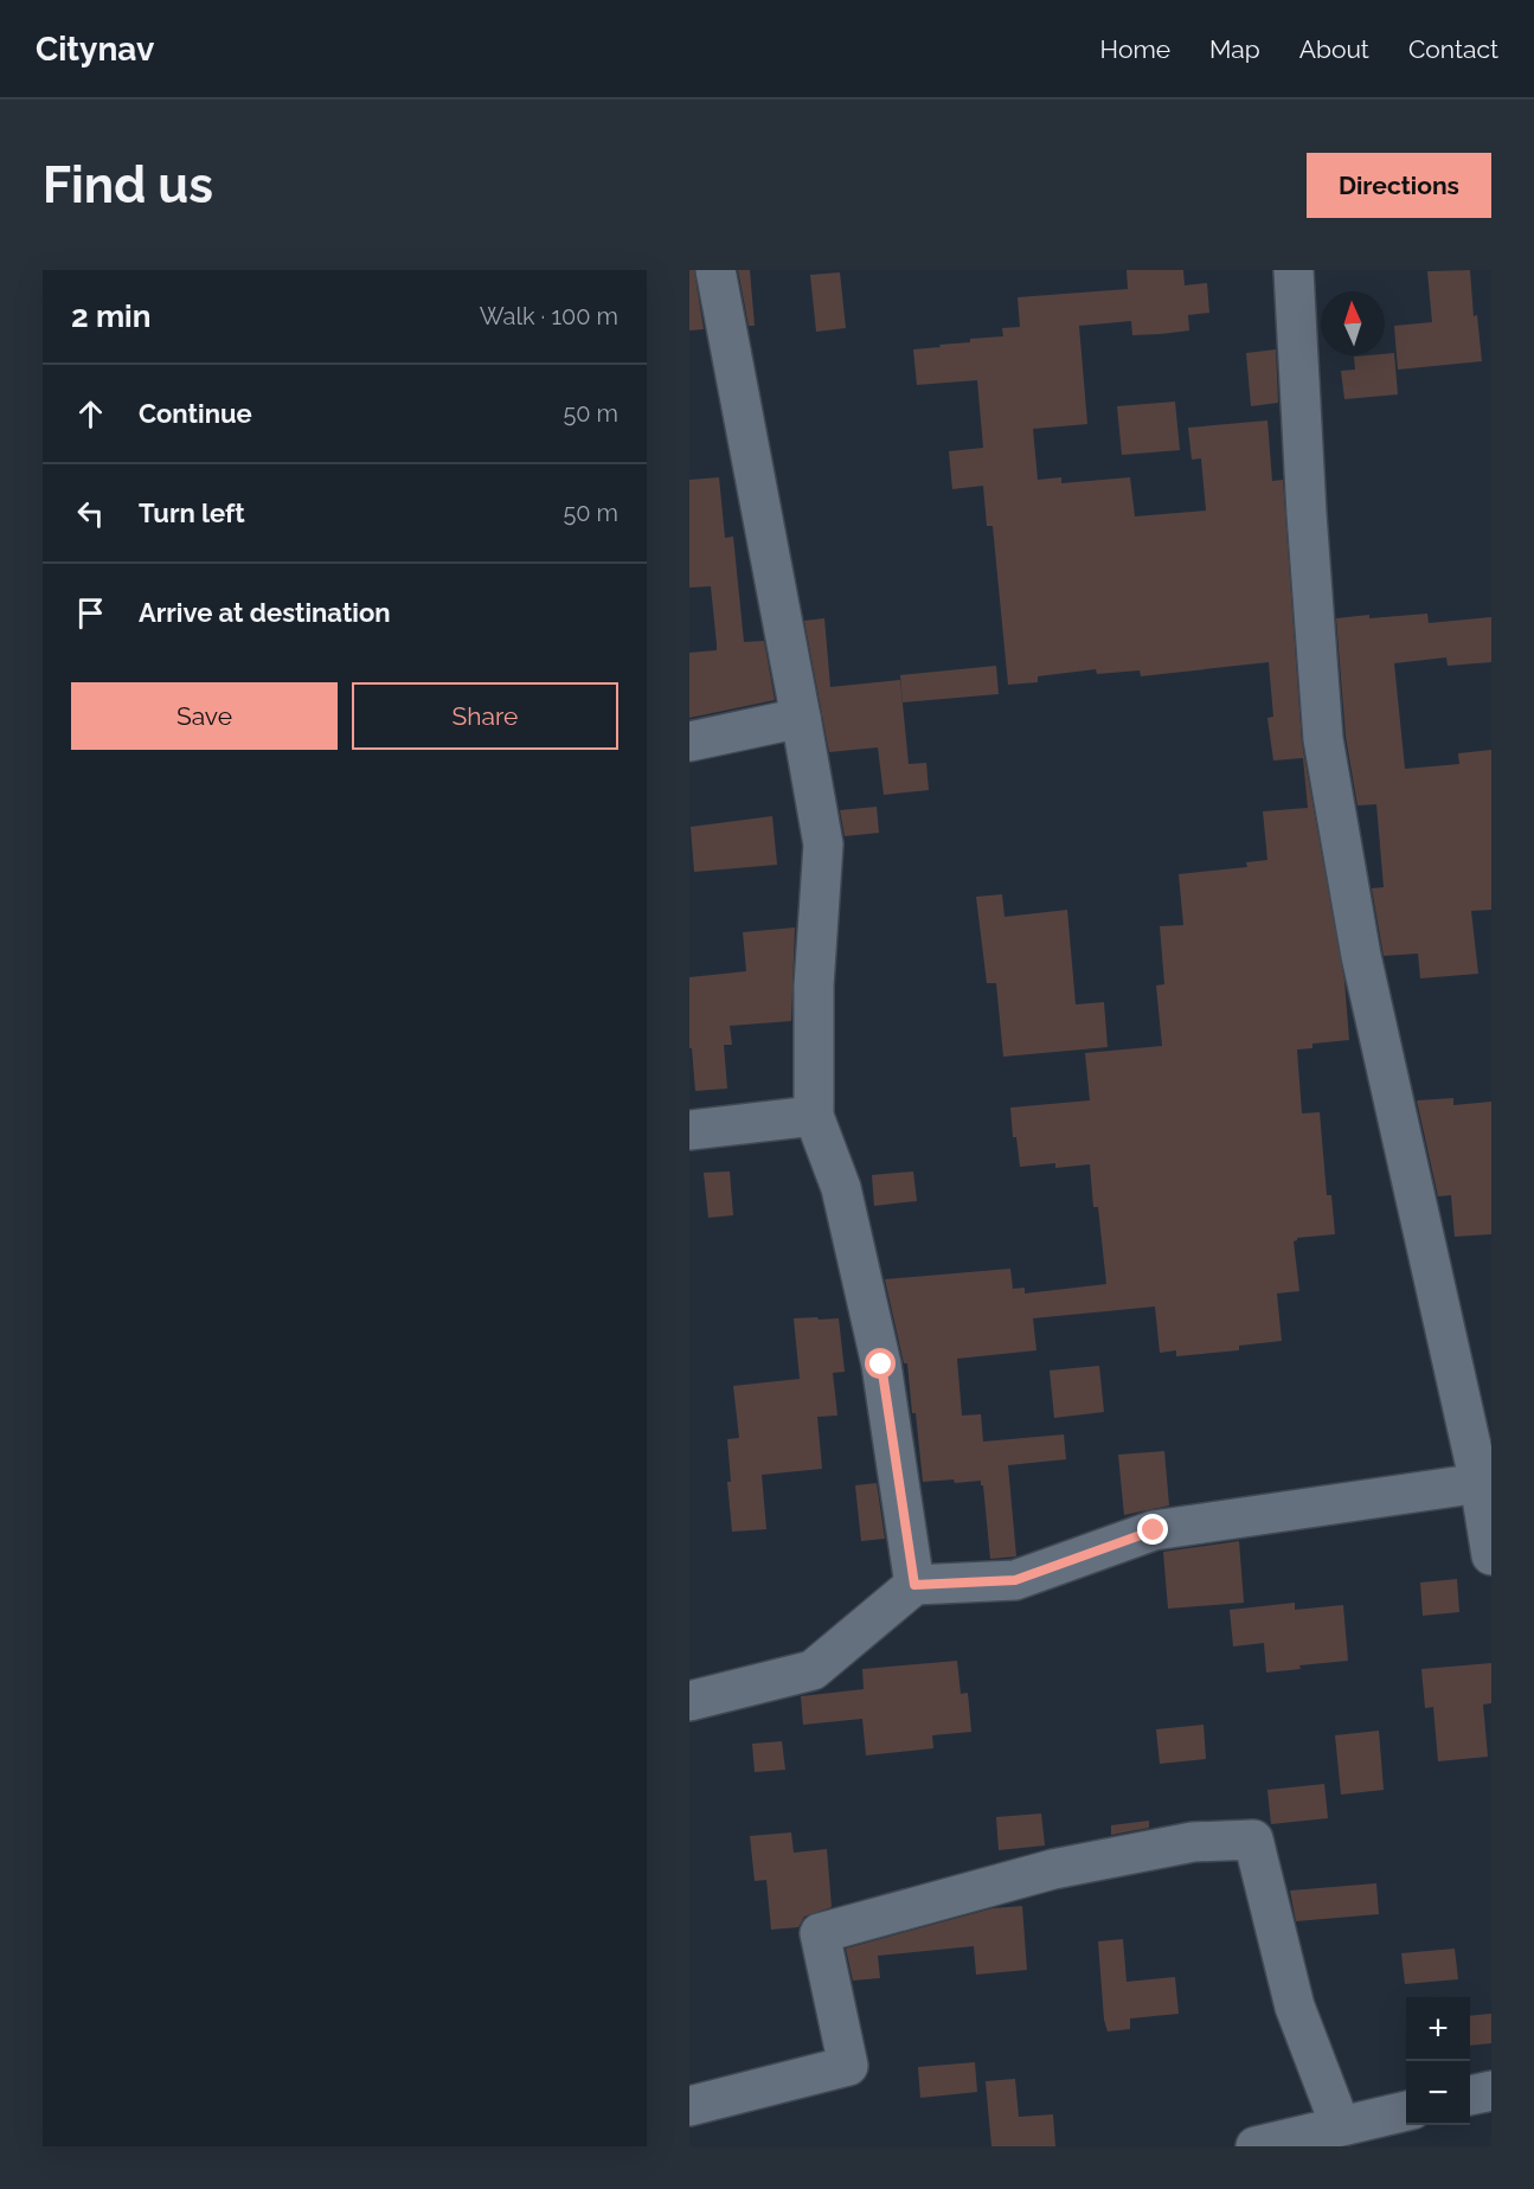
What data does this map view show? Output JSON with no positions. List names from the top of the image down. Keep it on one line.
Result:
{"north":"top","page":{"header":"Citynav","nav":["Home","Map","About","Contact"],"buttons":["Directions",["Save","Share"]],"title":"Find us","heading":["2 min","Walk · 100 m"],"list":[["Continue","50 m"],["Turn left","50 m"],"Arrive at destination"],"map_buttons":["+","−"]}}
